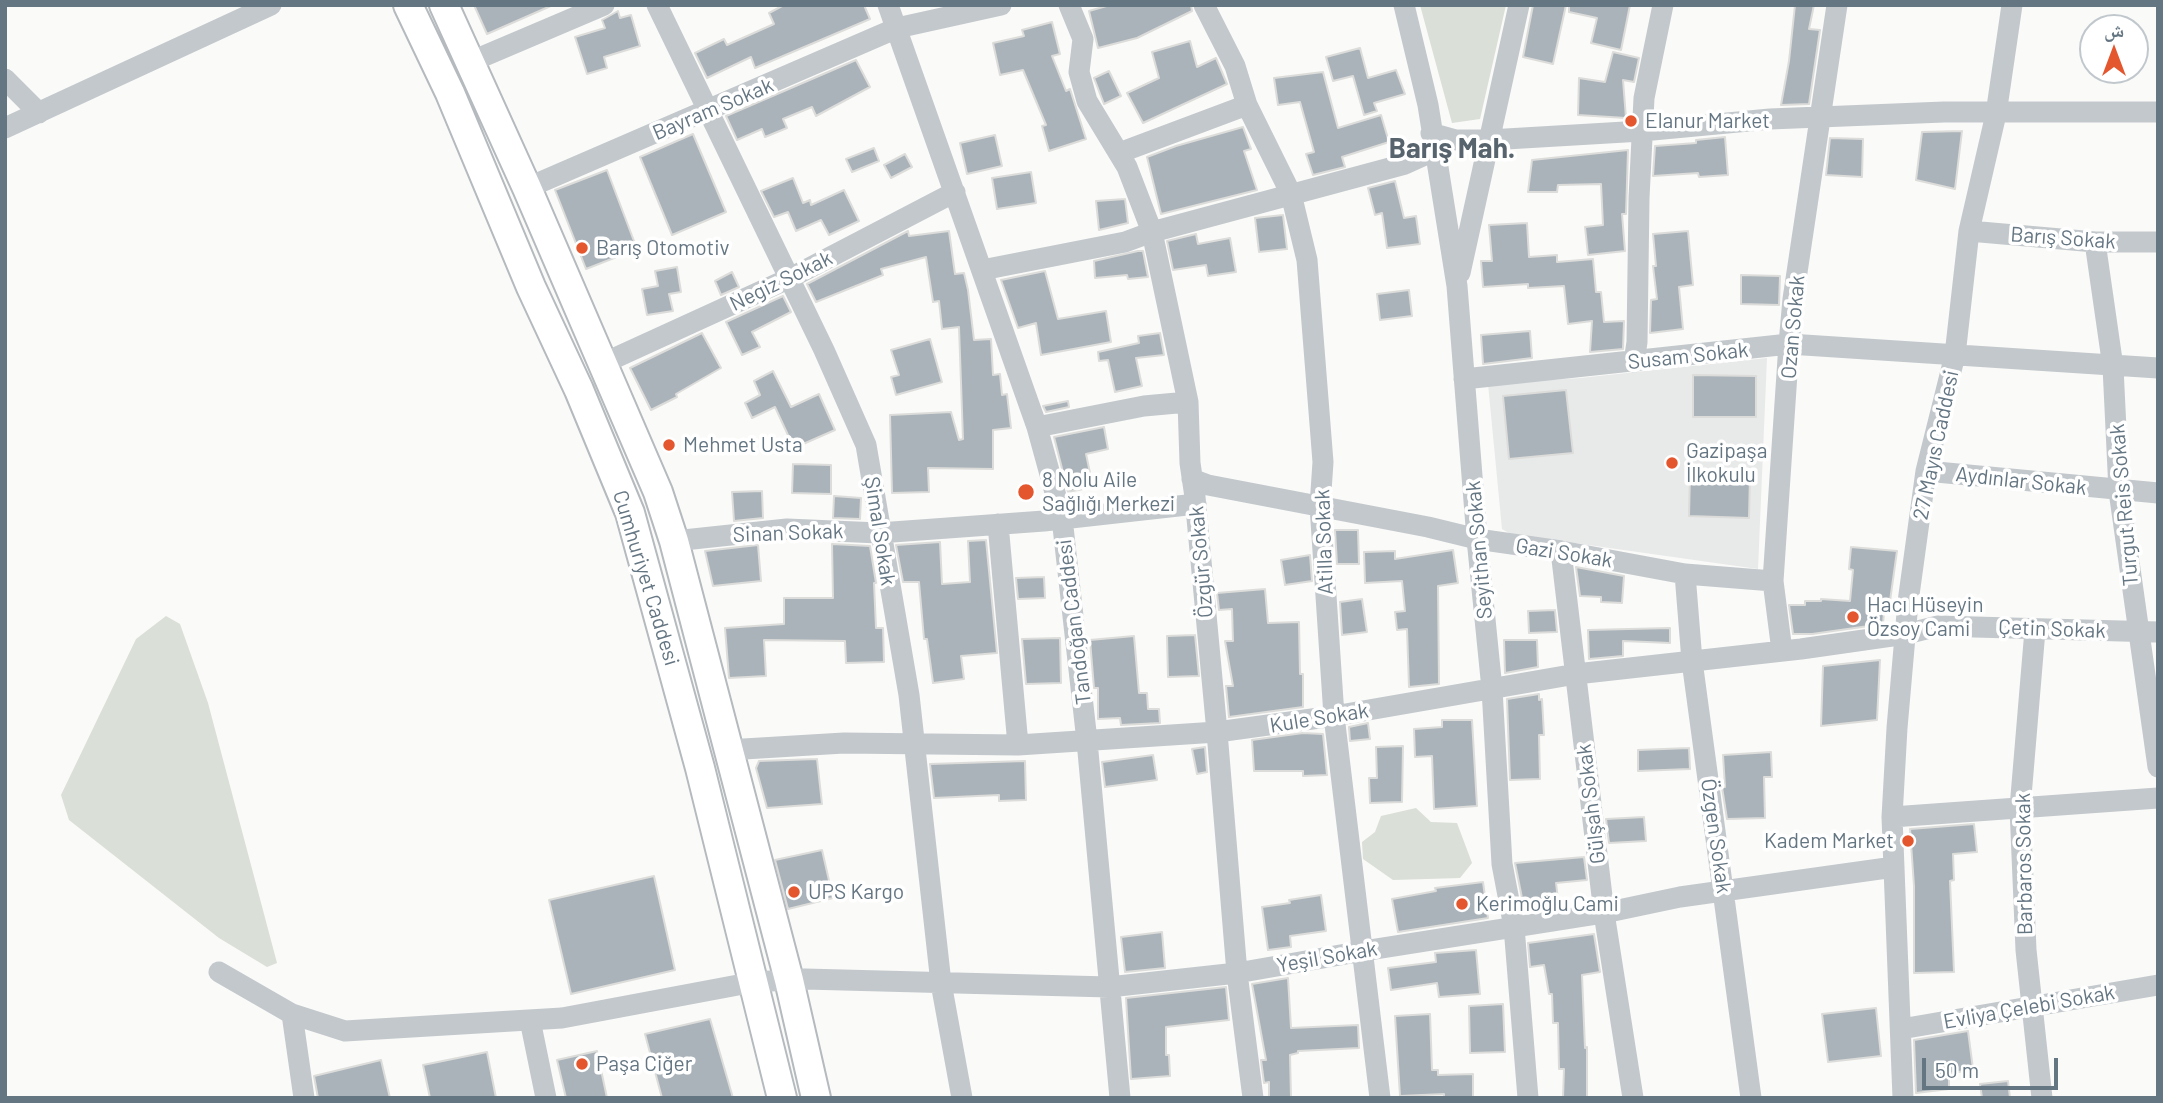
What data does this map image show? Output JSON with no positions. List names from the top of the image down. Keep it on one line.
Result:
{"streets":{"main road":["Cumhuriyet Caddesi"],"street":["Bayram Sokak","Barış Sokak","Negiz Sokak","Ozan Sokak","Susam Sokak","27 Mayıs Caddesi","Aydınlar Sokak","Turgut Reis Sokak","Şimal Sokak","Sinan Sokak","Atilla Sokak","Seyithan Sokak","Gazi Sokak","Özgür Sokak","Tandoğan Caddesi","Çetin Sokak","Kule Sokak","Gülşah Sokak","Özgen Sokak","Barbaros Sokak","Yeşil Sokak","Evliya Çelebi Sokak"]},"crossings":[["Bayram Sokak","Şimal Sokak"],["Bayram Sokak","Tandoğan Caddesi"],["Barış Sokak","27 Mayıs Caddesi"],["Barış Sokak","Turgut Reis Sokak"],["Negiz Sokak","Şimal Sokak"],["Negiz Sokak","Tandoğan Caddesi"],["Ozan Sokak","Susam Sokak"],["Ozan Sokak","Gazi Sokak"],["Ozan Sokak","Kule Sokak"],["Susam Sokak","27 Mayıs Caddesi"],["Susam Sokak","Turgut Reis Sokak"],["Susam Sokak","Seyithan Sokak"],["27 Mayıs Caddesi","Aydınlar Sokak"],["27 Mayıs Caddesi","Çetin Sokak"],["27 Mayıs Caddesi","Kule Sokak"],["27 Mayıs Caddesi","Yeşil Sokak"],["27 Mayıs Caddesi","Evliya Çelebi Sokak"],["Aydınlar Sokak","Turgut Reis Sokak"],["Turgut Reis Sokak","Çetin Sokak"],["Şimal Sokak","Sinan Sokak"],["Şimal Sokak","Kule Sokak"],["Şimal Sokak","Yeşil Sokak"],["Sinan Sokak","Özgür Sokak"],["Sinan Sokak","Tandoğan Caddesi"],["Atilla Sokak","Gazi Sokak"],["Atilla Sokak","Kule Sokak"],["Atilla Sokak","Yeşil Sokak"],["Seyithan Sokak","Gazi Sokak"],["Seyithan Sokak","Kule Sokak"],["Seyithan Sokak","Yeşil Sokak"],["Gazi Sokak","Özgür Sokak"],["Gazi Sokak","Gülşah Sokak"],["Gazi Sokak","Özgen Sokak"],["Özgür Sokak","Kule Sokak"],["Özgür Sokak","Yeşil Sokak"],["Cumhuriyet Caddesi","Yeşil Sokak"],["Tandoğan Caddesi","Kule Sokak"],["Tandoğan Caddesi","Yeşil Sokak"],["Çetin Sokak","Kule Sokak"],["Çetin Sokak","Barbaros Sokak"],["Kule Sokak","Gülşah Sokak"],["Kule Sokak","Özgen Sokak"],["Gülşah Sokak","Yeşil Sokak"],["Özgen Sokak","Yeşil Sokak"],["Barbaros Sokak","Evliya Çelebi Sokak"]],"districts":["Barış Mah."],"places":["Elanur Market","Barış Otomotiv","Mehmet Usta","Gazipaşa İlkokulu","8 Nolu Aile Sağlığı Merkezi","Hacı Hüseyin Özsoy Cami","Kadem Market","UPS Kargo","Kerimoğlu Cami","Paşa Ciğer"],"scale_bar":"50 m","north":"top"}
